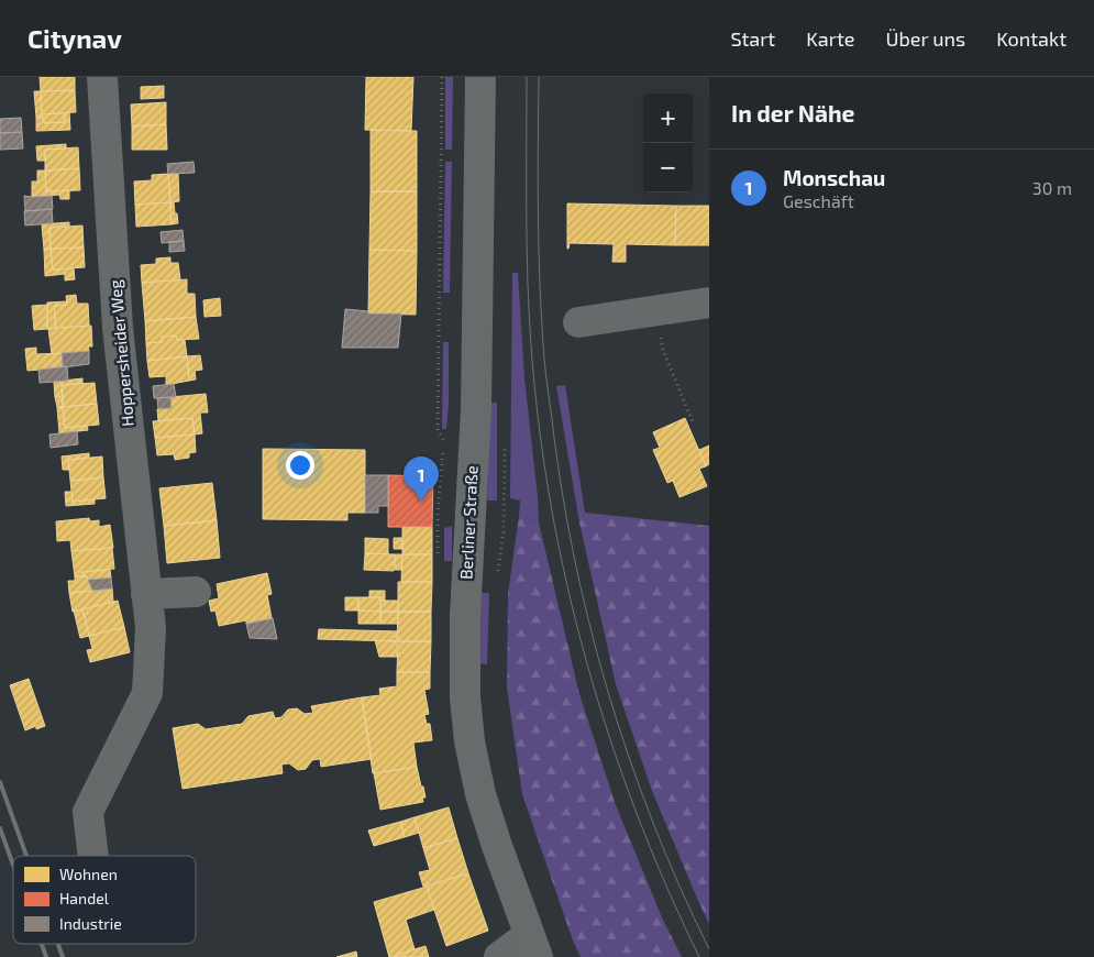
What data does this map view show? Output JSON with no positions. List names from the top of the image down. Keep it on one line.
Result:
{"streets":{"main road":["Berliner Straße"],"street":["Hoppersheider Weg"]},"legend":["Wohnen","Handel","Industrie"],"page":{"header":"Citynav","nav":["Start","Karte","Über uns","Kontakt"],"heading":"In der Nähe","map_buttons":["+","−"],"list":[{"mark":"1","name":"Monschau","note":"Geschäft","value":"30 m"}],"pins":"1"}}
